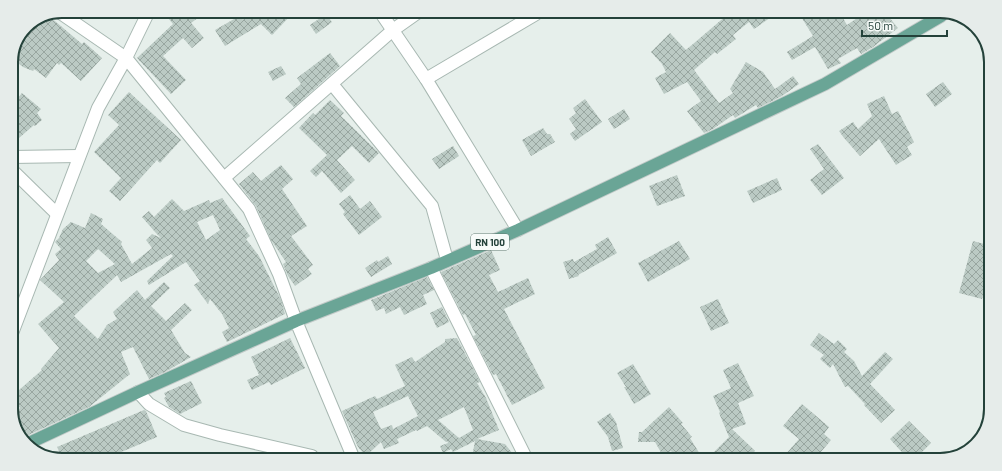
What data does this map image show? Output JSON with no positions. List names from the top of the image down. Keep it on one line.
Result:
{"streets":{"main road":["RN 100"]},"scale_bar":"50 m"}
